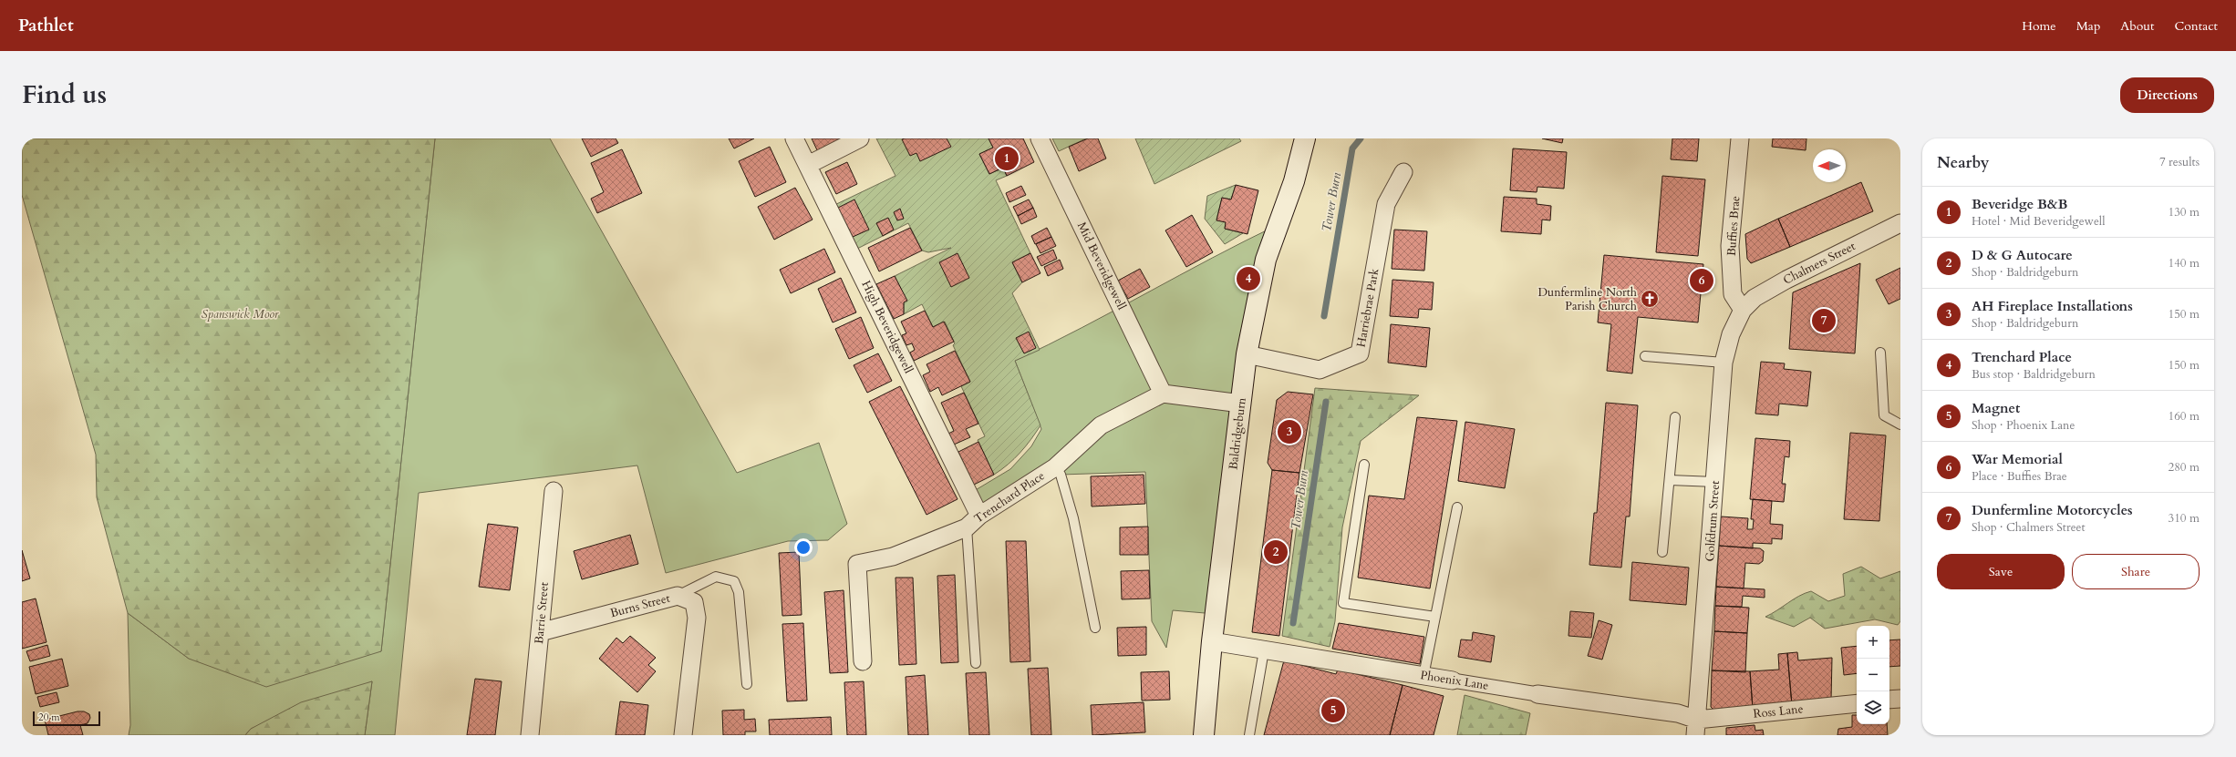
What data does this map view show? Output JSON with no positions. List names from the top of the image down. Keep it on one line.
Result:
{"streets":{"main road":["Baldridgeburn"],"street":["Buffies Brae","Chalmers Street","Mid Beveridgewell","Harriebrae Park","High Beveridgewell","Trenchard Place","Golfdrum Street","Burns Street","Barrie Street","Phoenix Lane","Ross Lane"]},"crossings":[["Buffies Brae","Chalmers Street"],["Buffies Brae","Golfdrum Street"],["Chalmers Street","Golfdrum Street"],["Mid Beveridgewell","Trenchard Place"],["Harriebrae Park","Baldridgeburn"],["High Beveridgewell","Trenchard Place"],["Baldridgeburn","Phoenix Lane"],["Golfdrum Street","Phoenix Lane"],["Golfdrum Street","Ross Lane"],["Burns Street","Barrie Street"],["Phoenix Lane","Ross Lane"]],"water":["Tower Burn"],"parks":["Spanswick Moor"],"places":{"church":["Dunfermline North Parish Church"]},"scale_bar":"20 m","north":"left","page":{"header":"Pathlet","nav":["Home","Map","About","Contact"],"title":"Find us","buttons":["Directions",["Save","Share"]],"heading":["Nearby","7 results"],"pins":["1","4","6","7","3","2","5"],"list":[{"mark":"1","name":"Beveridge B&B","note":"Hotel · Mid Beveridgewell","value":"130 m"},{"mark":"2","name":"D & G Autocare","note":"Shop · Baldridgeburn","value":"140 m"},{"mark":"3","name":"AH Fireplace Installations","note":"Shop · Baldridgeburn","value":"150 m"},{"mark":"4","name":"Trenchard Place","note":"Bus stop · Baldridgeburn","value":"150 m"},{"mark":"5","name":"Magnet","note":"Shop · Phoenix Lane","value":"160 m"},{"mark":"6","name":"War Memorial","note":"Place · Buffies Brae","value":"280 m"},{"mark":"7","name":"Dunfermline Motorcycles","note":"Shop · Chalmers Street","value":"310 m"}],"map_buttons":["+","−"],"scale":"20 m"}}
